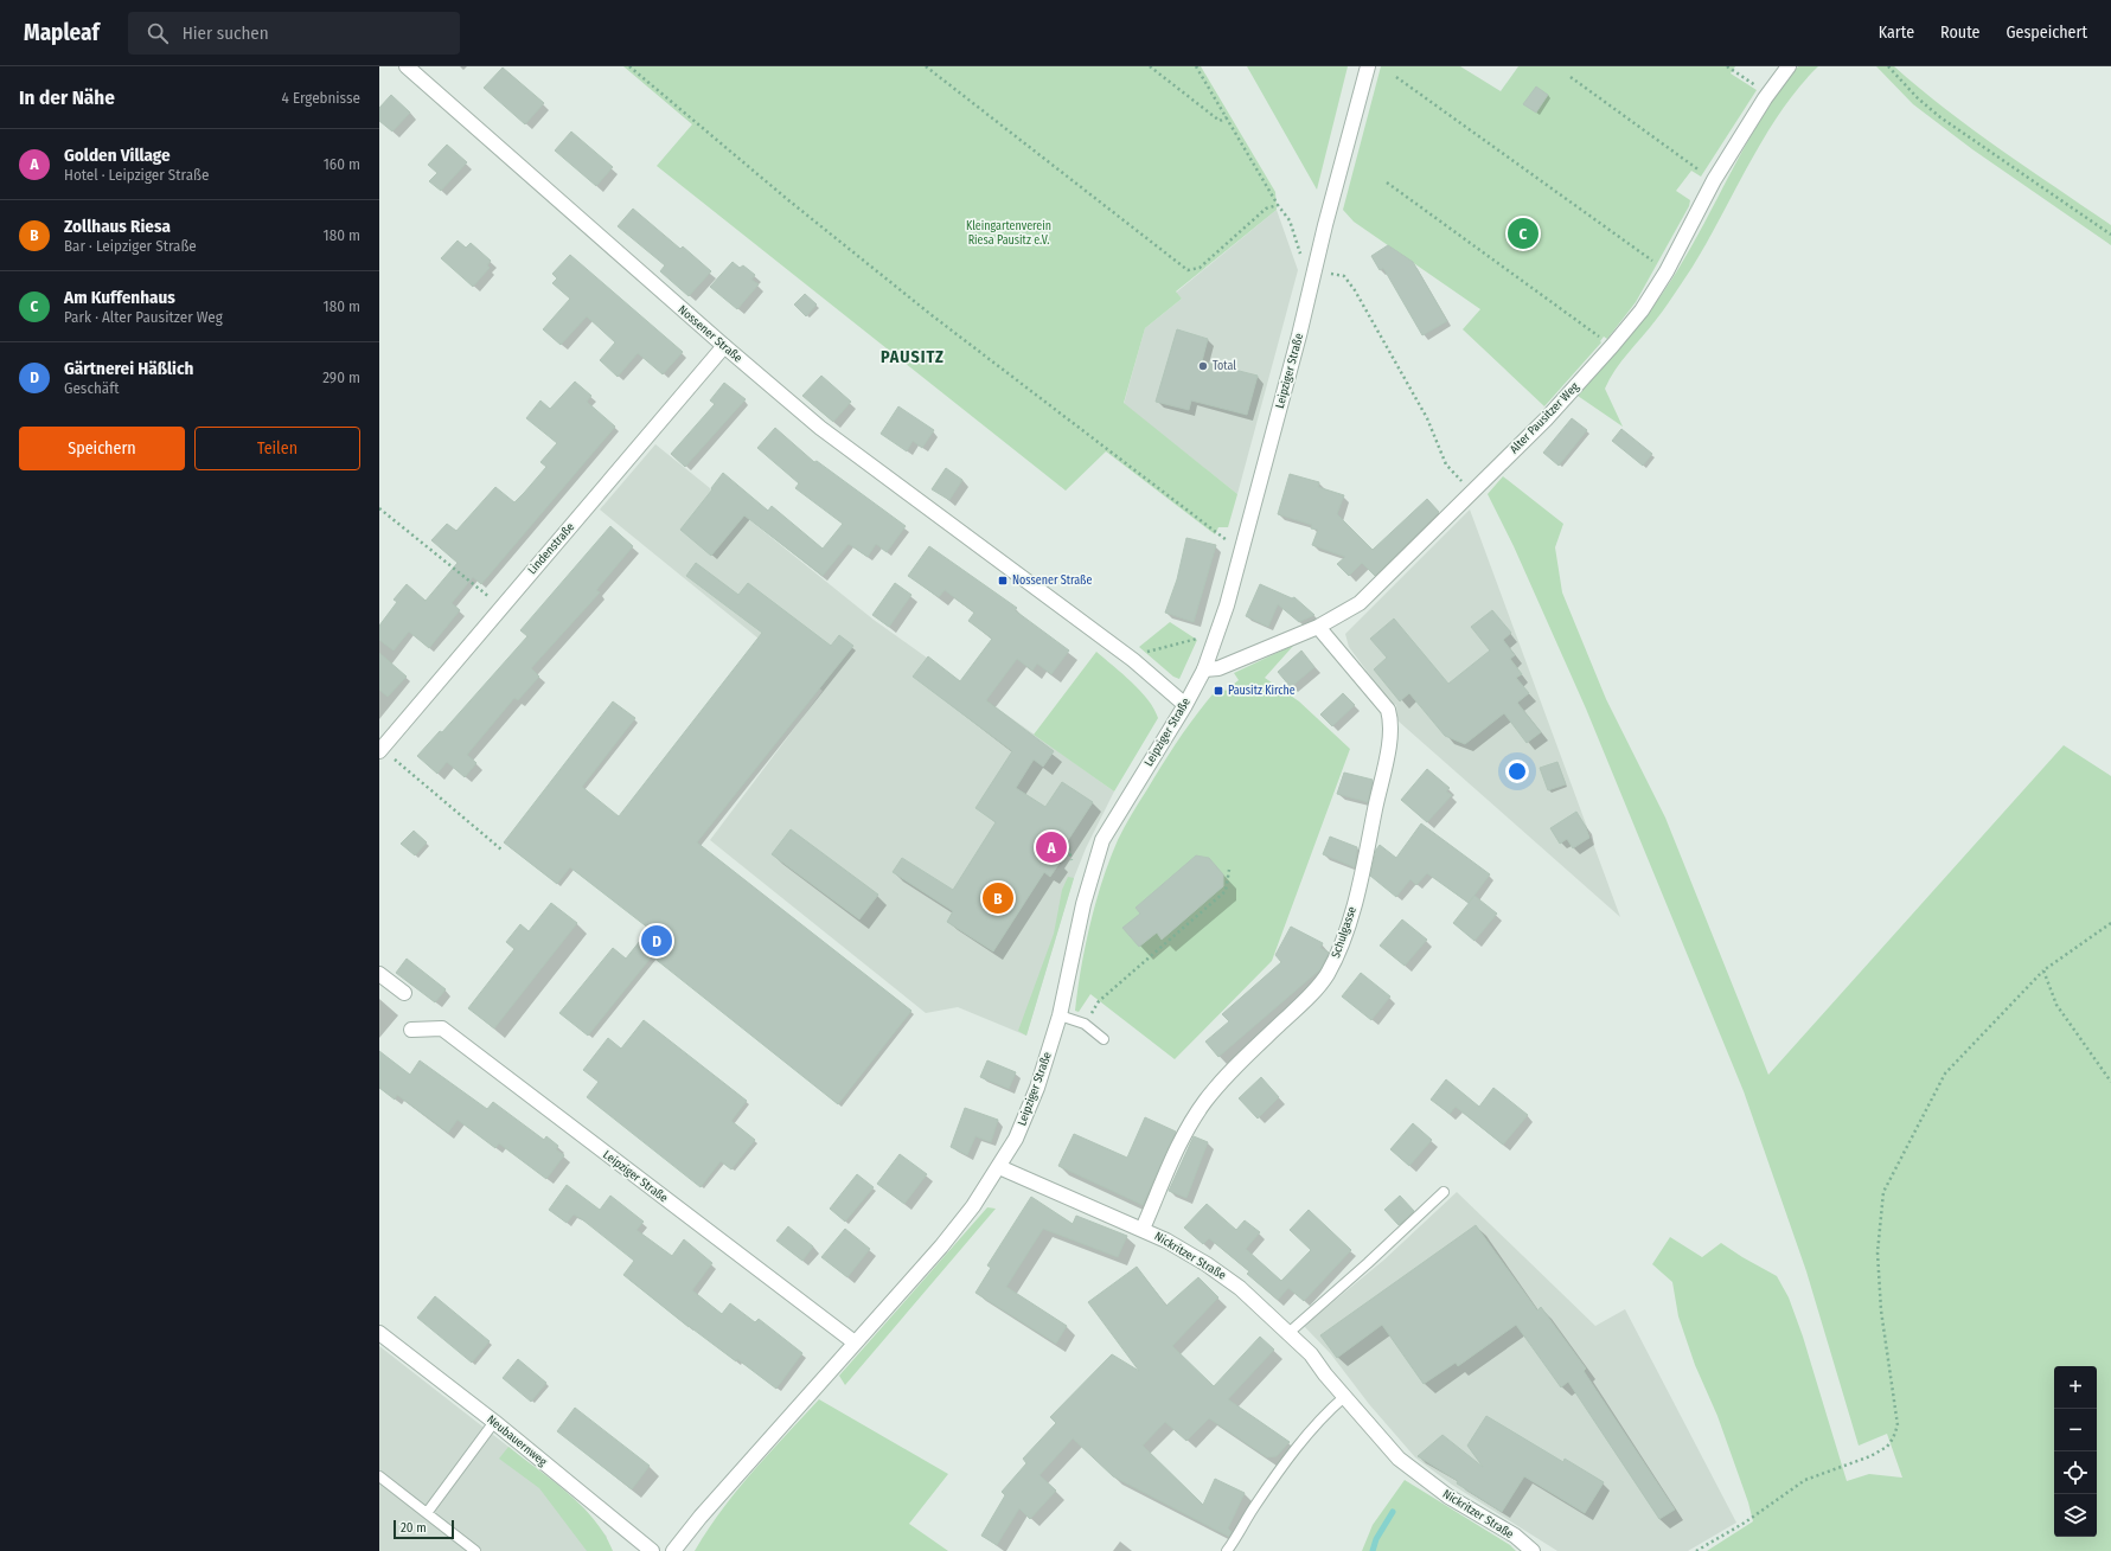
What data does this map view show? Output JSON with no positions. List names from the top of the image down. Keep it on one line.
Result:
{"streets":{"street":["Nossener Straße","Leipziger Straße","Alter Pausitzer Weg","Lindenstraße","Schulgasse","Nickritzer Straße","Neubauernweg"]},"crossings":[["Nossener Straße","Leipziger Straße"],["Nossener Straße","Lindenstraße"],["Leipziger Straße","Alter Pausitzer Weg"],["Leipziger Straße","Nickritzer Straße"],["Alter Pausitzer Weg","Schulgasse"],["Schulgasse","Nickritzer Straße"]],"districts":["PAUSITZ"],"parks":["Kleingartenverein Riesa Pausitz e.V."],"places":{"other":["Total"],"transit":["Nossener Straße","Pausitz Kirche"]},"scale_bar":"20 m","page":{"header":"Mapleaf","search":"Hier suchen","nav":["Karte","Route","Gespeichert"],"heading":["In der Nähe","4 Ergebnisse"],"list":[{"mark":"A","name":"Golden Village","note":"Hotel · Leipziger Straße","value":"160 m"},{"mark":"B","name":"Zollhaus Riesa","note":"Bar · Leipziger Straße","value":"180 m"},{"mark":"C","name":"Am Kuffenhaus","note":"Park · Alter Pausitzer Weg","value":"180 m"},{"mark":"D","name":"Gärtnerei Häßlich","note":"Geschäft","value":"290 m"}],"pins":["C","A","B","D"],"buttons":["Speichern","Teilen"],"map_buttons":["+","−"],"scale":"20 m"}}
